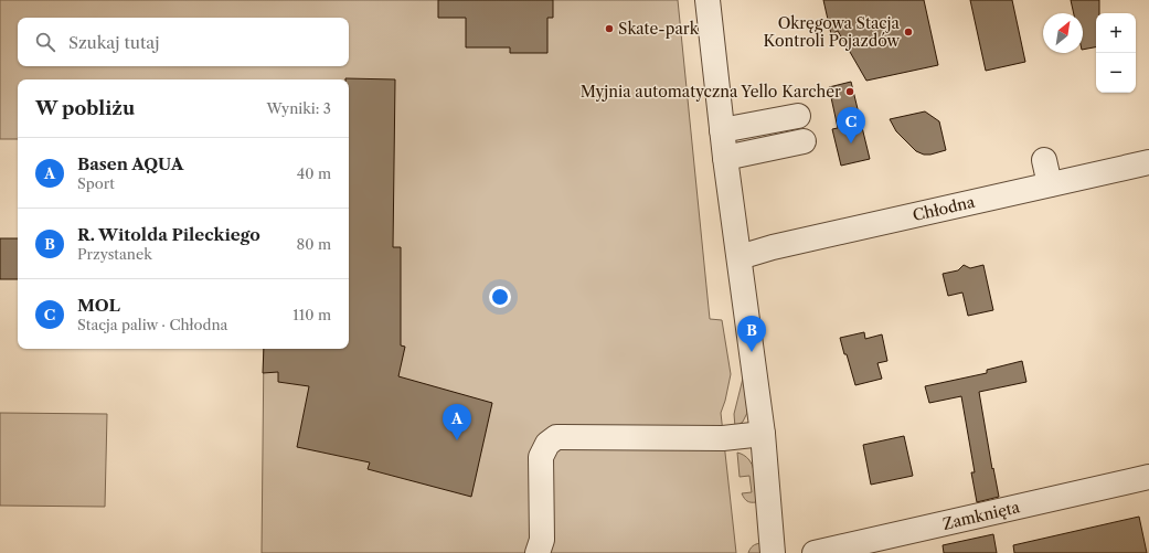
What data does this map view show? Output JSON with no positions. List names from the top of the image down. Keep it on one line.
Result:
{"streets":{"street":["Chłodna","Zamknięta"]},"places":["Skate-park","Okręgowa Stacja Kontroli Pojazdów","Myjnia automatyczna Yello Karcher"],"north":"top right","page":{"map_buttons":["+","−"],"search":"Szukaj tutaj","heading":["W pobliżu","Wyniki: 3"],"pins":["C","B","A"],"list":[{"mark":"A","name":"Basen AQUA","note":"Sport","value":"40 m"},{"mark":"B","name":"R. Witolda Pileckiego","note":"Przystanek","value":"80 m"},{"mark":"C","name":"MOL","note":"Stacja paliw · Chłodna","value":"110 m"}]}}
